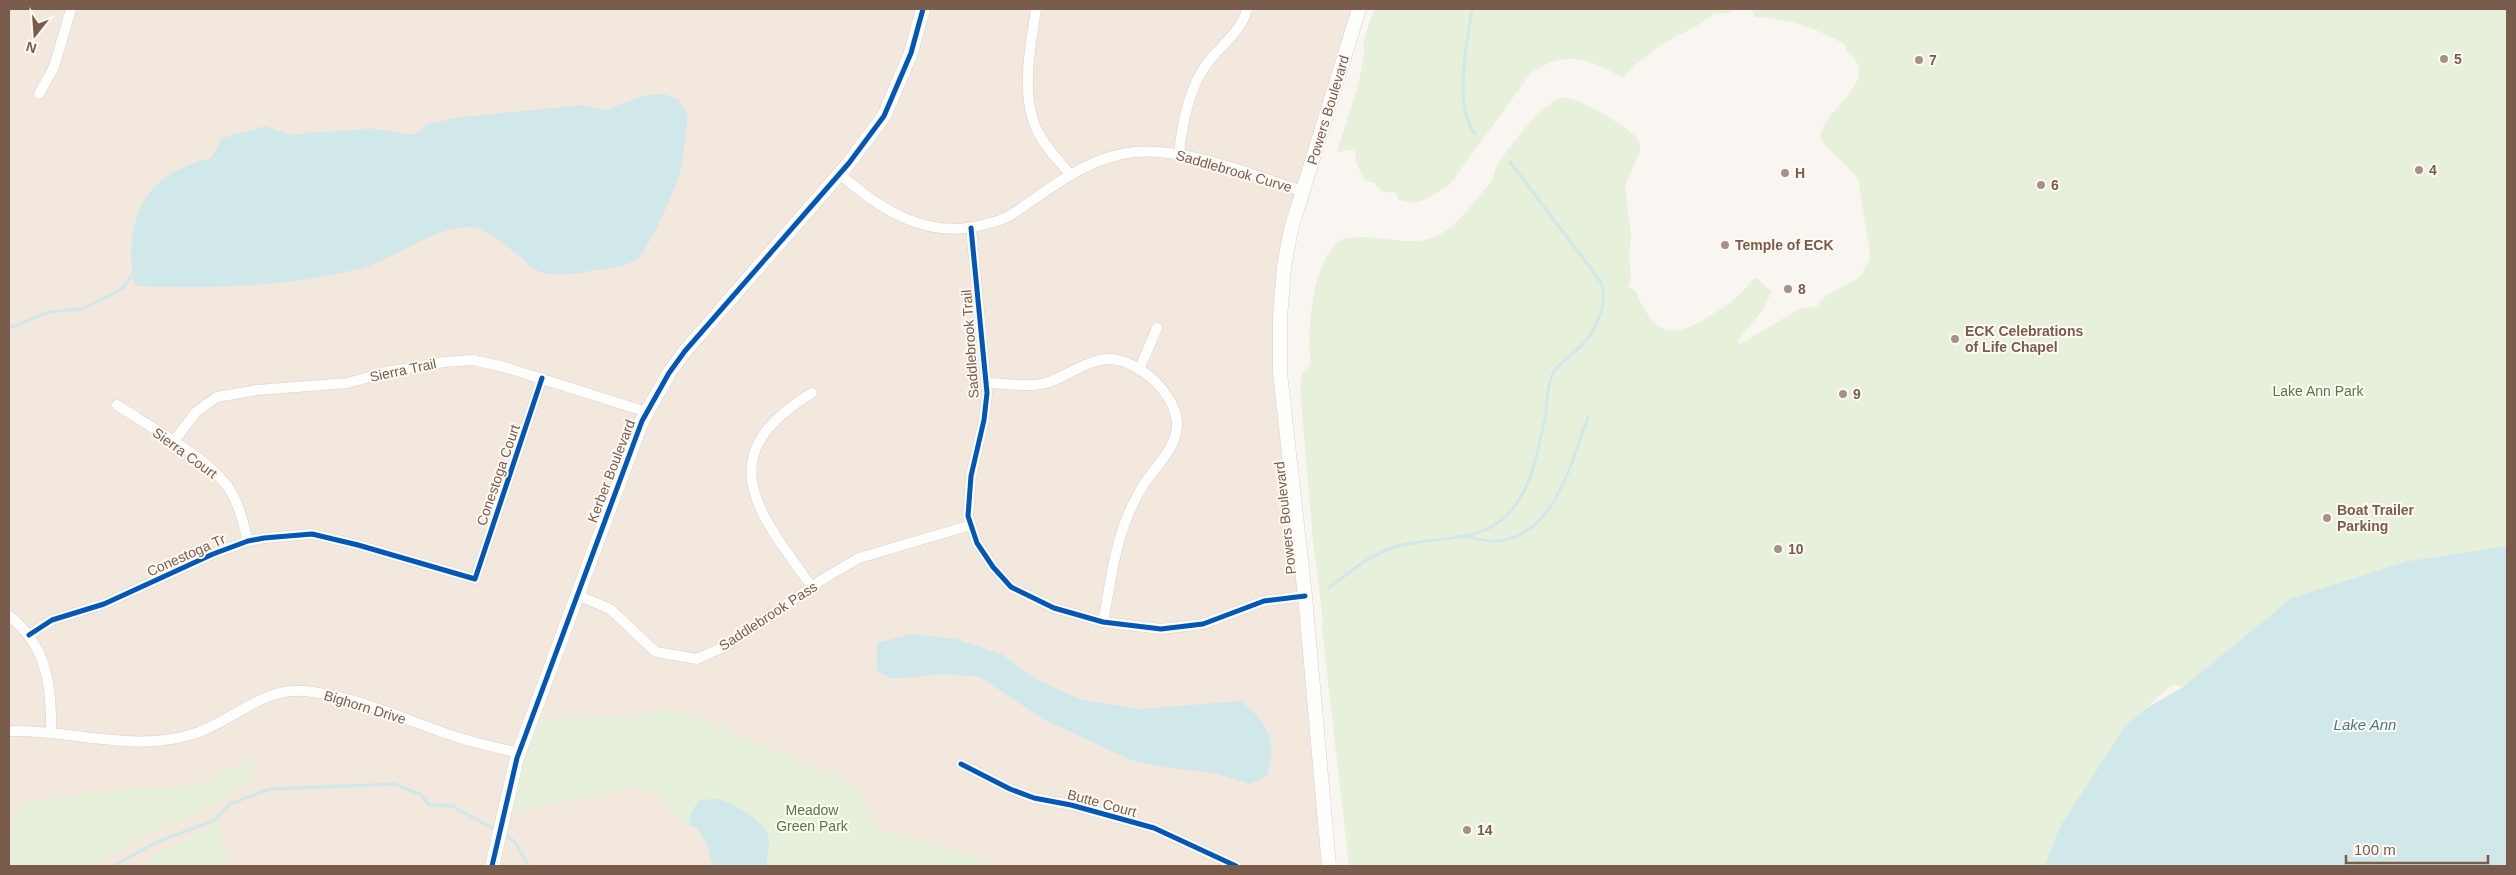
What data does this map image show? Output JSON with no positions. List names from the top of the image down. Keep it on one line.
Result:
{"streets":{"street":["Powers Boulevard","Saddlebrook Curve","Saddlebrook Trail","Sierra Trail","Sierra Court","Kerber Boulevard","Conestoga Court","Conestoga Tr","Saddlebrook Pass","Bighorn Drive","Butte Court"]},"crossings":[["Powers Boulevard","Saddlebrook Curve"],["Powers Boulevard","Saddlebrook Trail"],["Saddlebrook Curve","Saddlebrook Trail"],["Saddlebrook Curve","Kerber Boulevard"],["Saddlebrook Trail","Saddlebrook Pass"],["Sierra Trail","Sierra Court"],["Sierra Trail","Kerber Boulevard"],["Sierra Trail","Conestoga Court"],["Sierra Court","Conestoga Tr"],["Kerber Boulevard","Saddlebrook Pass"],["Kerber Boulevard","Bighorn Drive"],["Conestoga Court","Conestoga Tr"]],"water":["Lake Ann"],"parks":["Lake Ann Park","Meadow Green Park"],"places":["5","7","4","H","6","Temple of ECK","8","ECK Celebrations of Life Chapel","9","Boat Trailer Parking","10","14"],"scale_bar":"100 m","north":"bottom"}
